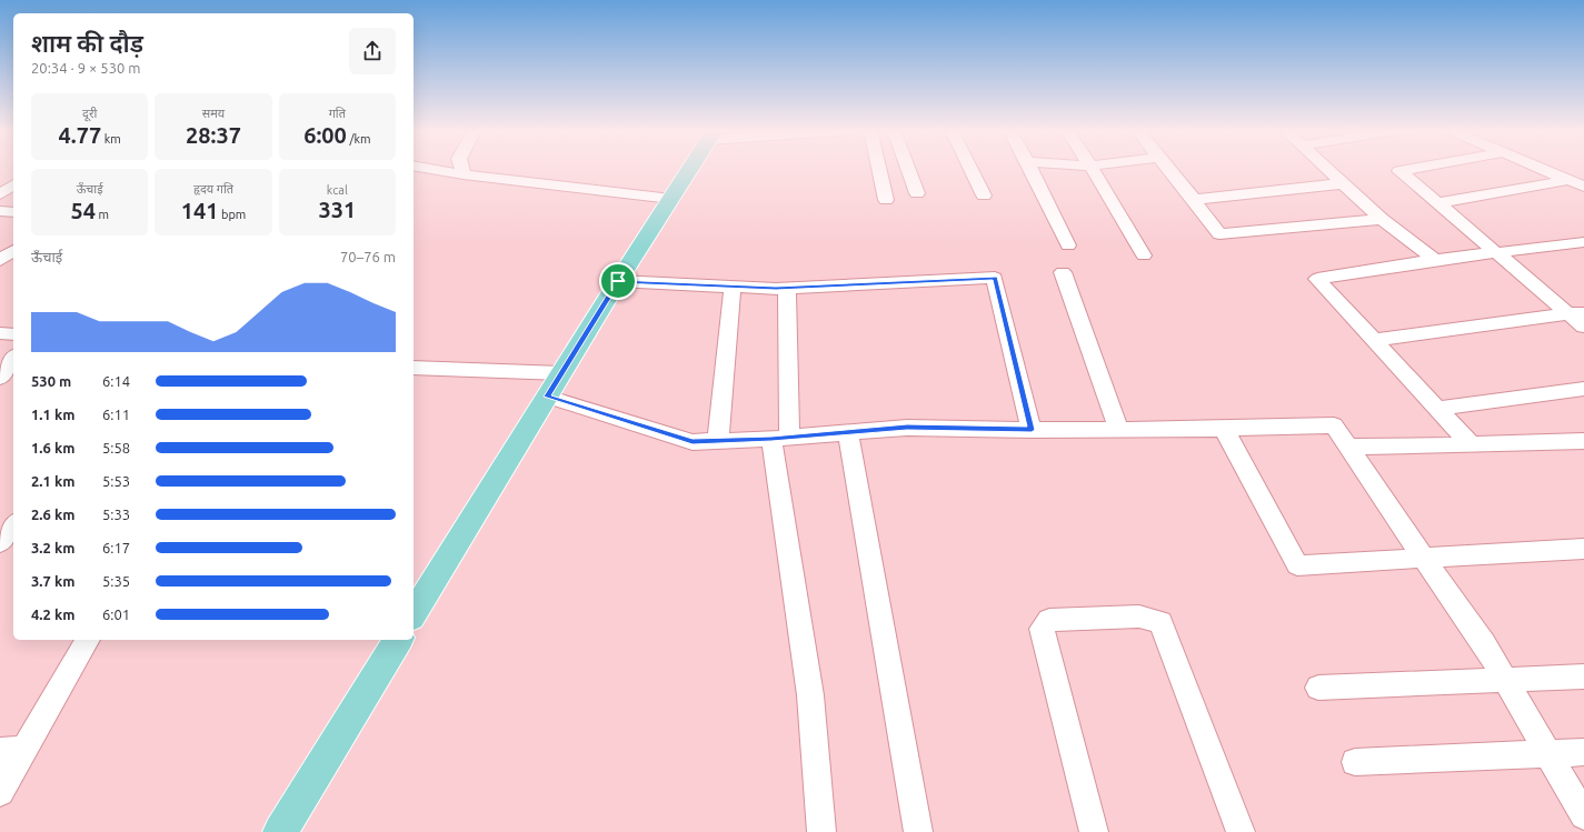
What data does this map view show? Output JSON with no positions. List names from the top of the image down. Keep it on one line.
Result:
{"page":{"heading":["शाम की दौड़","20:34 · 9 × 530 m"],"stats":[["दूरी","4.77 km"],["समय","28:37"],["गति","6:00 /km"],["ऊँचाई","54 m"],["हृदय गति","141 bpm"],["kcal","331"]],"chart":["ऊँचाई","70–76 m"],"list":[{"name":"530 m","note":"6:14"},{"name":"1.1 km","note":"6:11"},{"name":"1.6 km","note":"5:58"},{"name":"2.1 km","note":"5:53"},{"name":"2.6 km","note":"5:33"},{"name":"3.2 km","note":"6:17"},{"name":"3.7 km","note":"5:35"},{"name":"4.2 km","note":"6:01"}]}}
